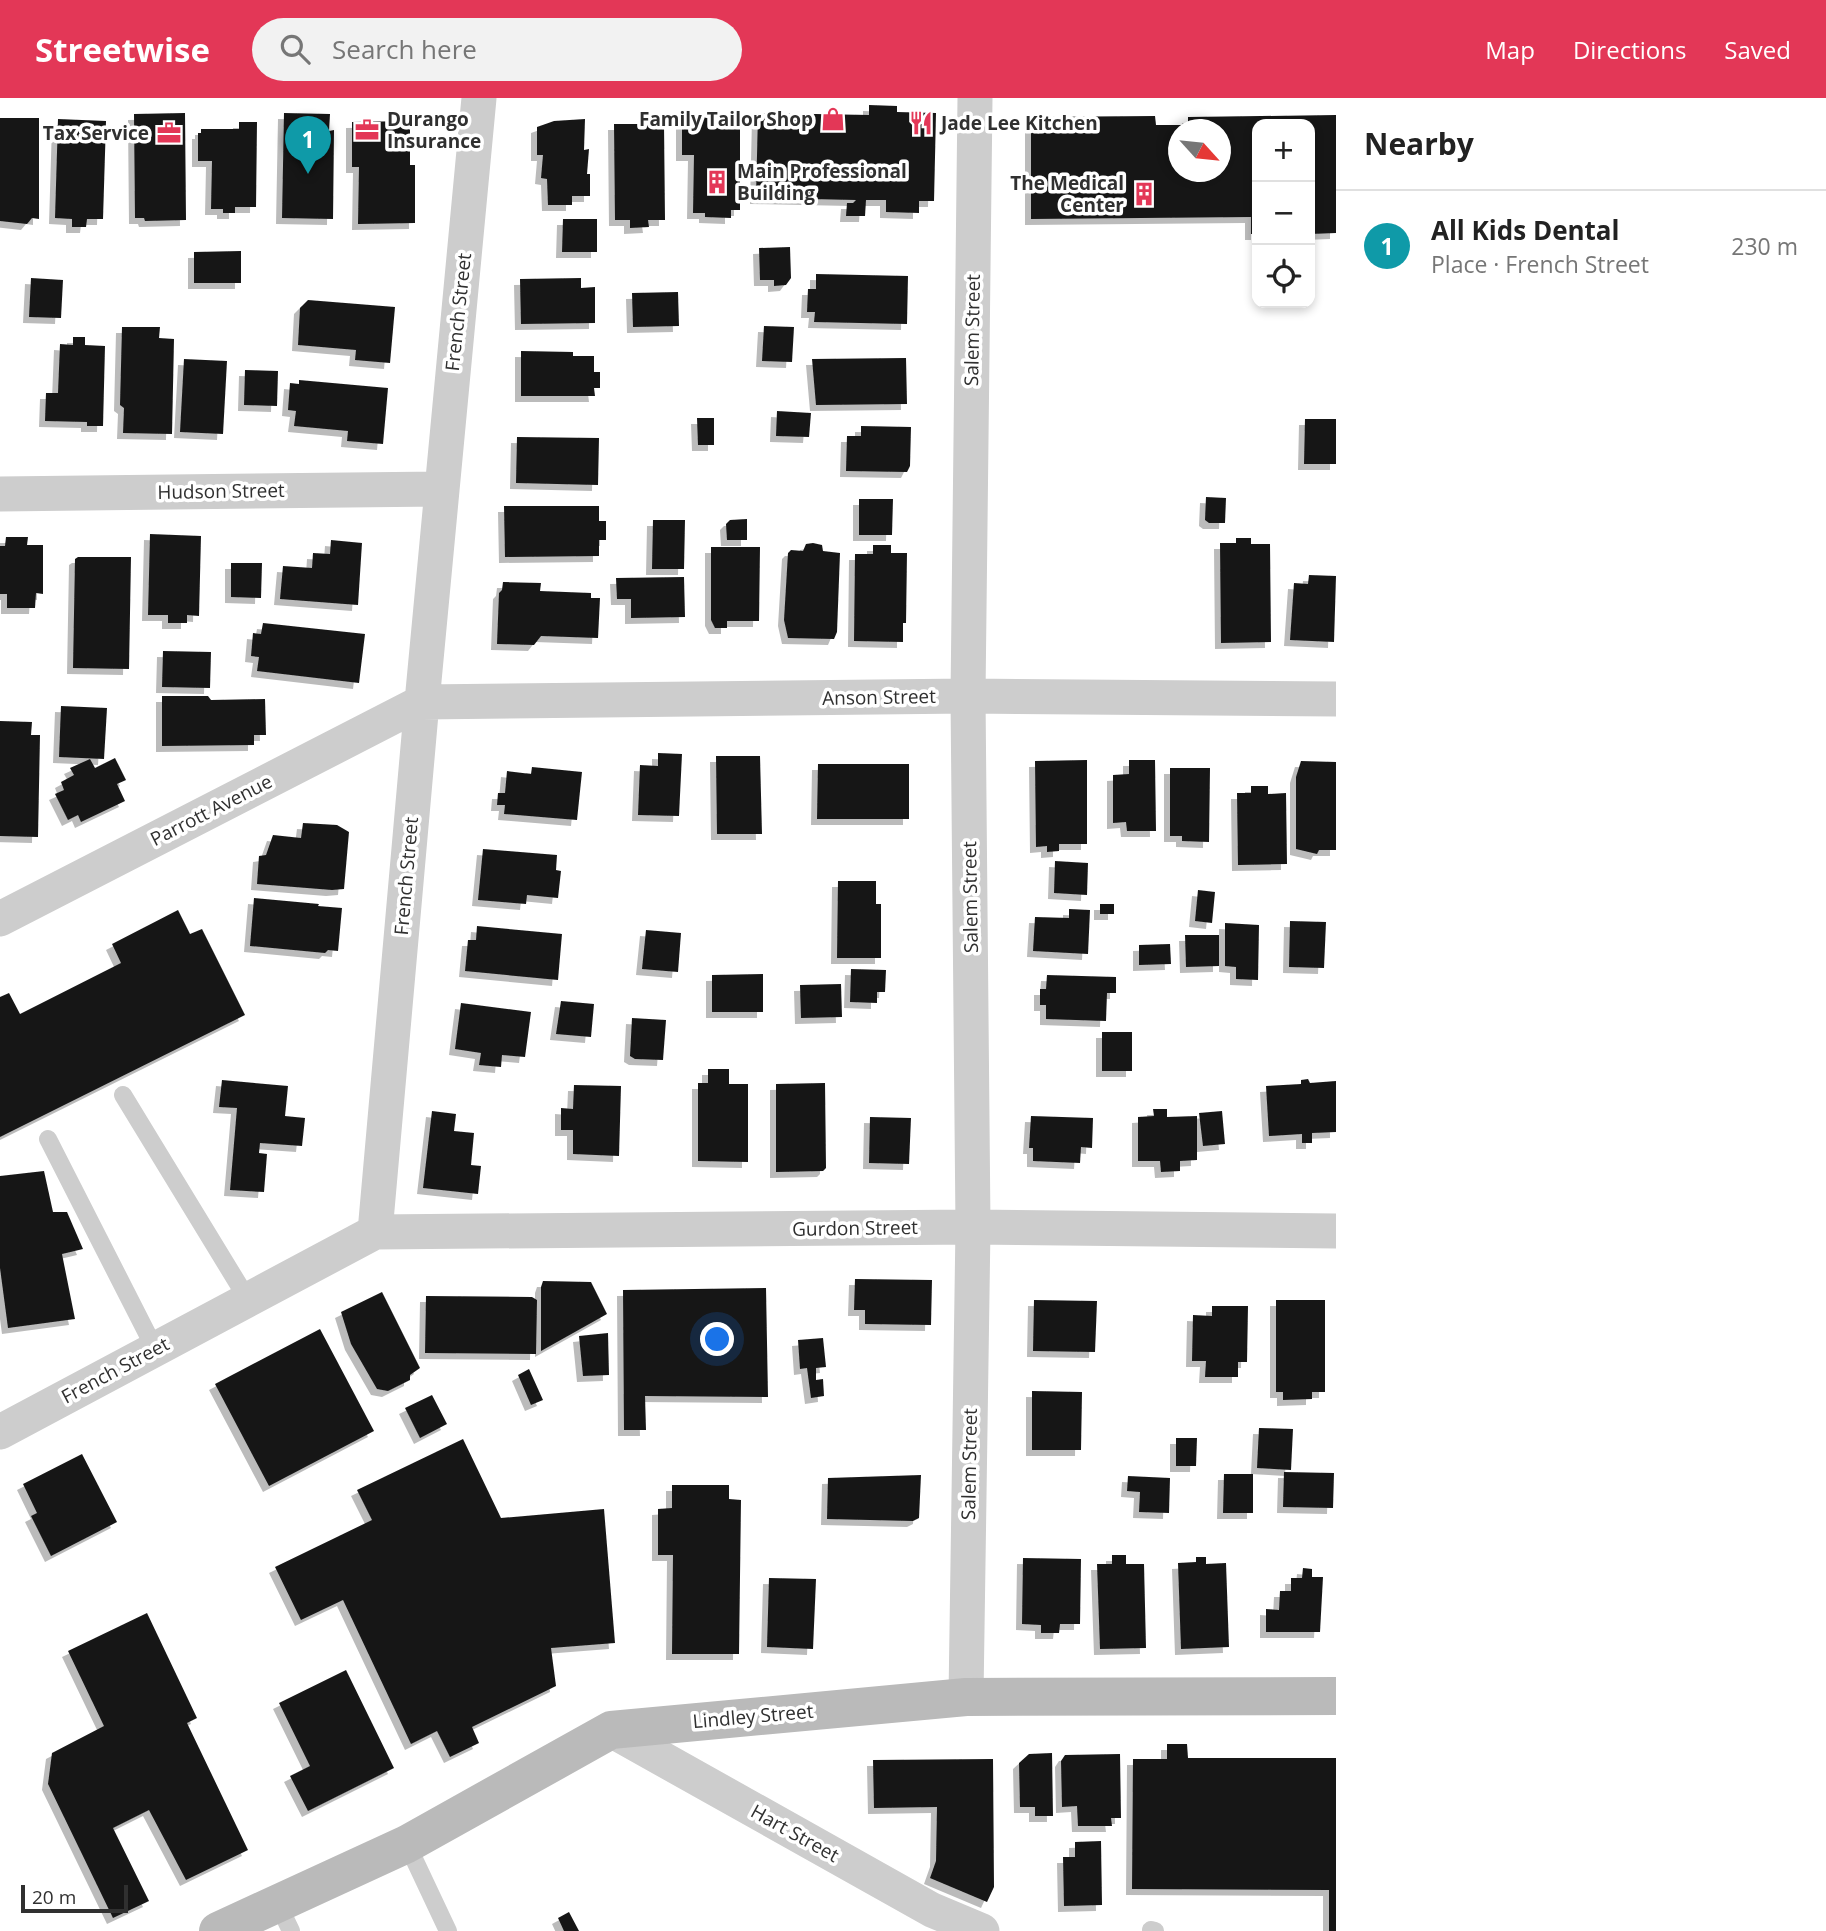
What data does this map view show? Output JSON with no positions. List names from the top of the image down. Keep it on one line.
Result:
{"streets":{"main road":["Lindley Street"],"street":["French Street","Salem Street","Hudson Street","Anson Street","Parrott Avenue","Gurdon Street","Hart Street"]},"crossings":[["French Street","Hudson Street"],["French Street","Anson Street"],["French Street","Parrott Avenue"],["French Street","Gurdon Street"],["Salem Street","Anson Street"],["Salem Street","Gurdon Street"],["Salem Street","Lindley Street"],["Anson Street","Parrott Avenue"],["Lindley Street","Hart Street"]],"places":{"shop":["Family Tailor Shop"],"restaurant":["Jade Lee Kitchen"],"office":["Durango Insurance","Tax Service"],"building":["Main Professional Building","The Medical Center"]},"scale_bar":"20 m","north":"bottom right","page":{"header":"Streetwise","search":"Search here","nav":["Map","Directions","Saved"],"heading":"Nearby","pins":"1","map_buttons":["+","−"],"list":[{"mark":"1","name":"All Kids Dental","note":"Place · French Street","value":"230 m"}],"scale":"20 m"}}
